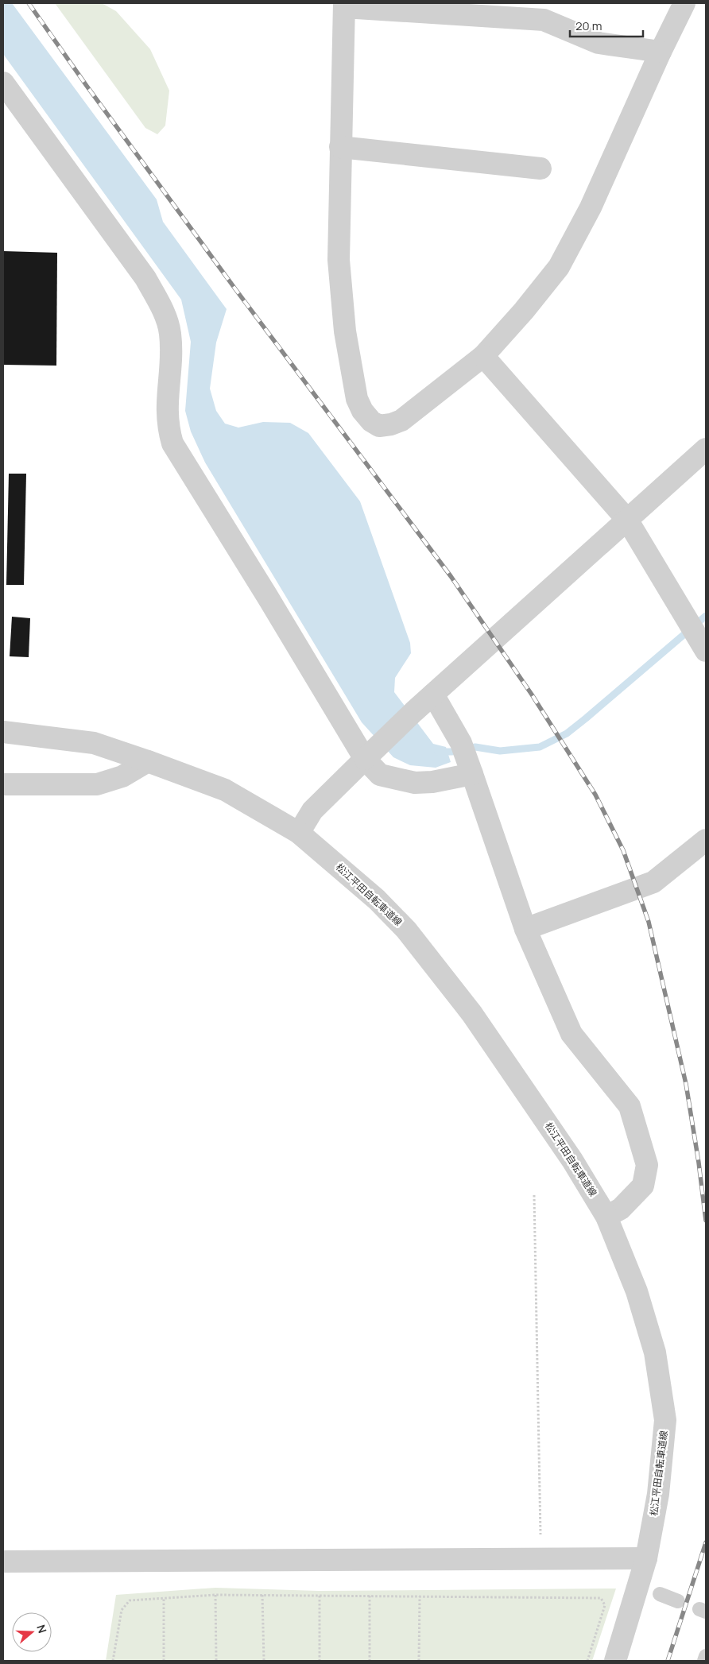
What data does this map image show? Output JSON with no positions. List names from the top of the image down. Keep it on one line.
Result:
{"streets":{"street":["松江平田自転車道線"]},"scale_bar":"20 m","north":"right"}
